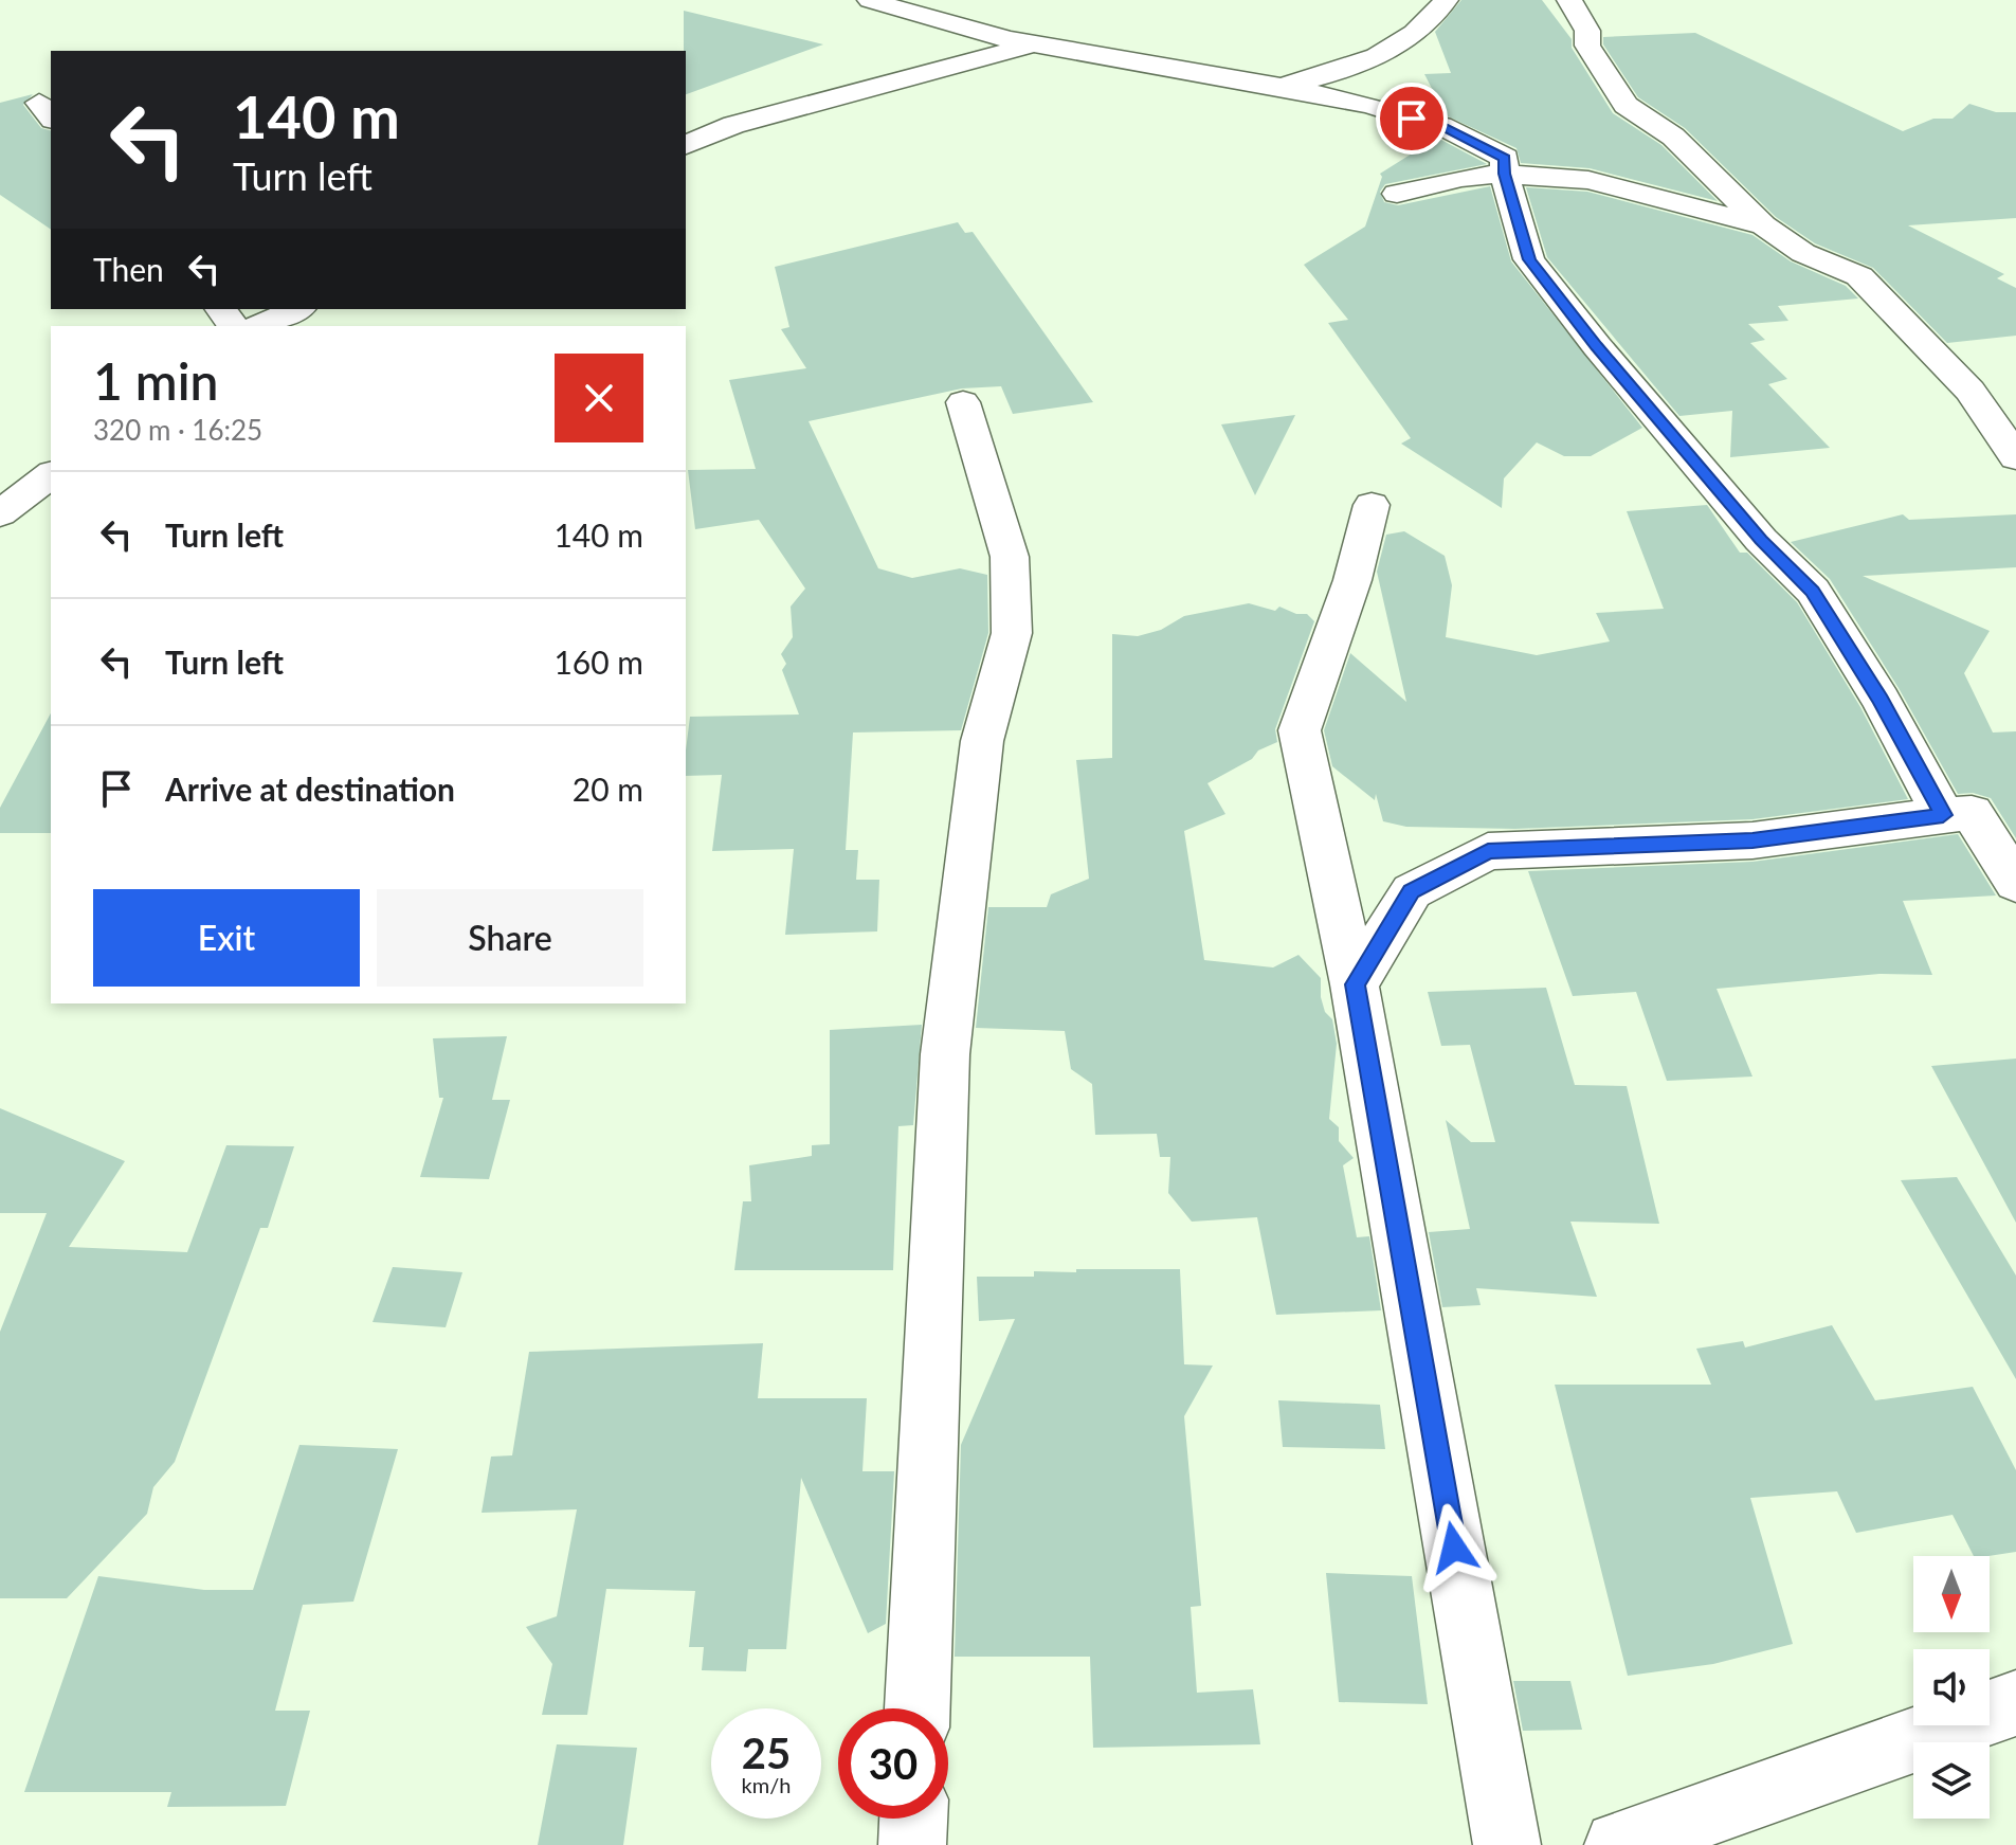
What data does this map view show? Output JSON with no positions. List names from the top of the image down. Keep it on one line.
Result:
{"north":"bottom","page":{"turn":["140 m","Turn left"],"then":"Then","heading":["1 min","320 m · 16:25"],"list":[{"name":"Turn left","value":"140 m"},{"name":"Turn left","value":"160 m"},{"name":"Arrive at destination","value":"20 m"}],"buttons":["Exit","Share"],"speed":"25 km/h","limit":"30"}}
